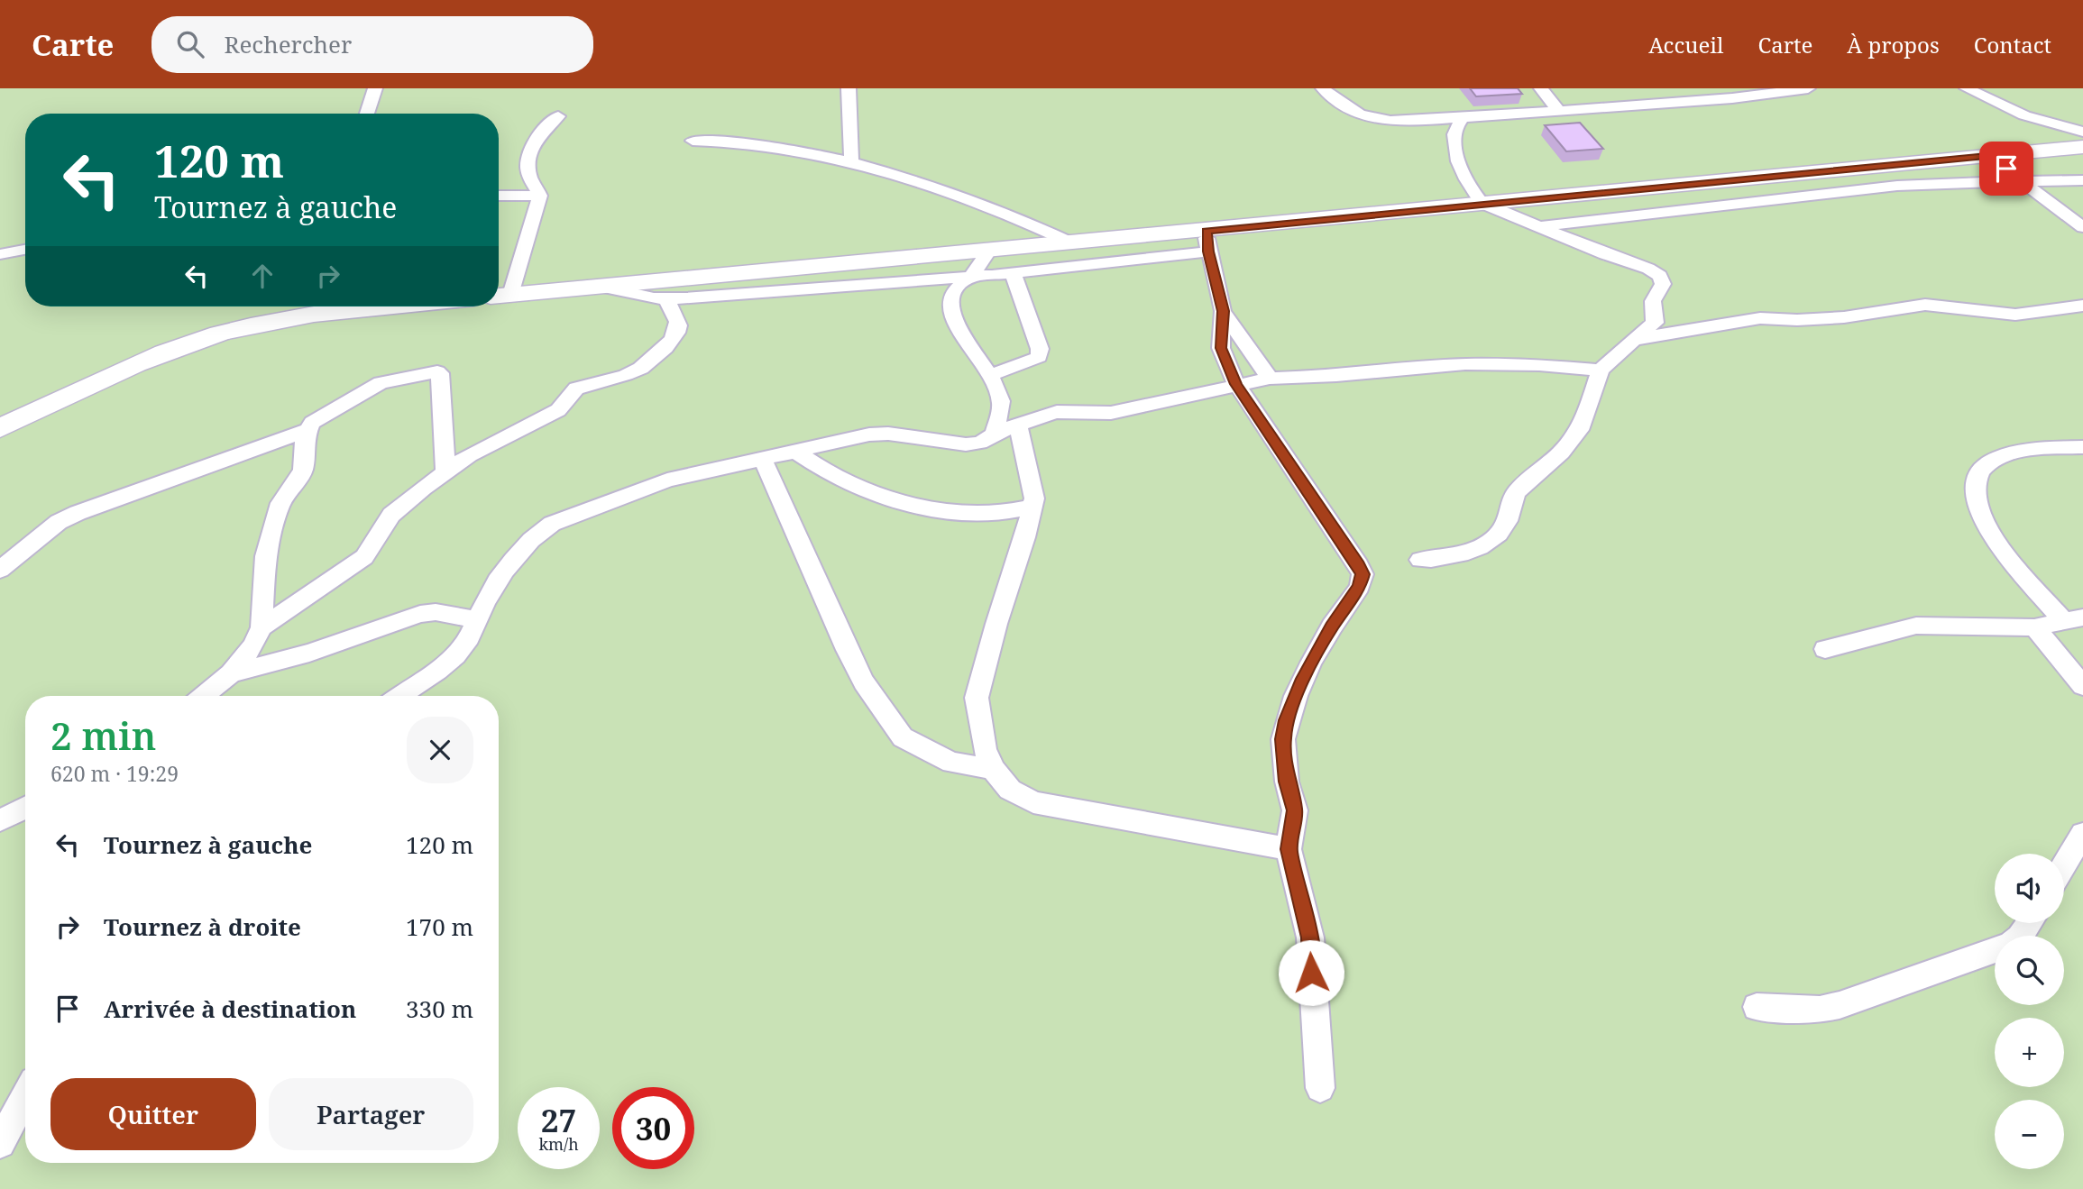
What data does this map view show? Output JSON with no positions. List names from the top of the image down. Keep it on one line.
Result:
{"page":{"header":"Carte","search":"Rechercher","nav":["Accueil","Carte","À propos","Contact"],"turn":["120 m","Tournez à gauche"],"heading":["2 min","620 m · 19:29"],"list":[{"name":"Tournez à gauche","value":"120 m"},{"name":"Tournez à droite","value":"170 m"},{"name":"Arrivée à destination","value":"330 m"}],"map_buttons":["+","−"],"buttons":["Quitter","Partager"],"speed":"27 km/h","limit":"30"}}
